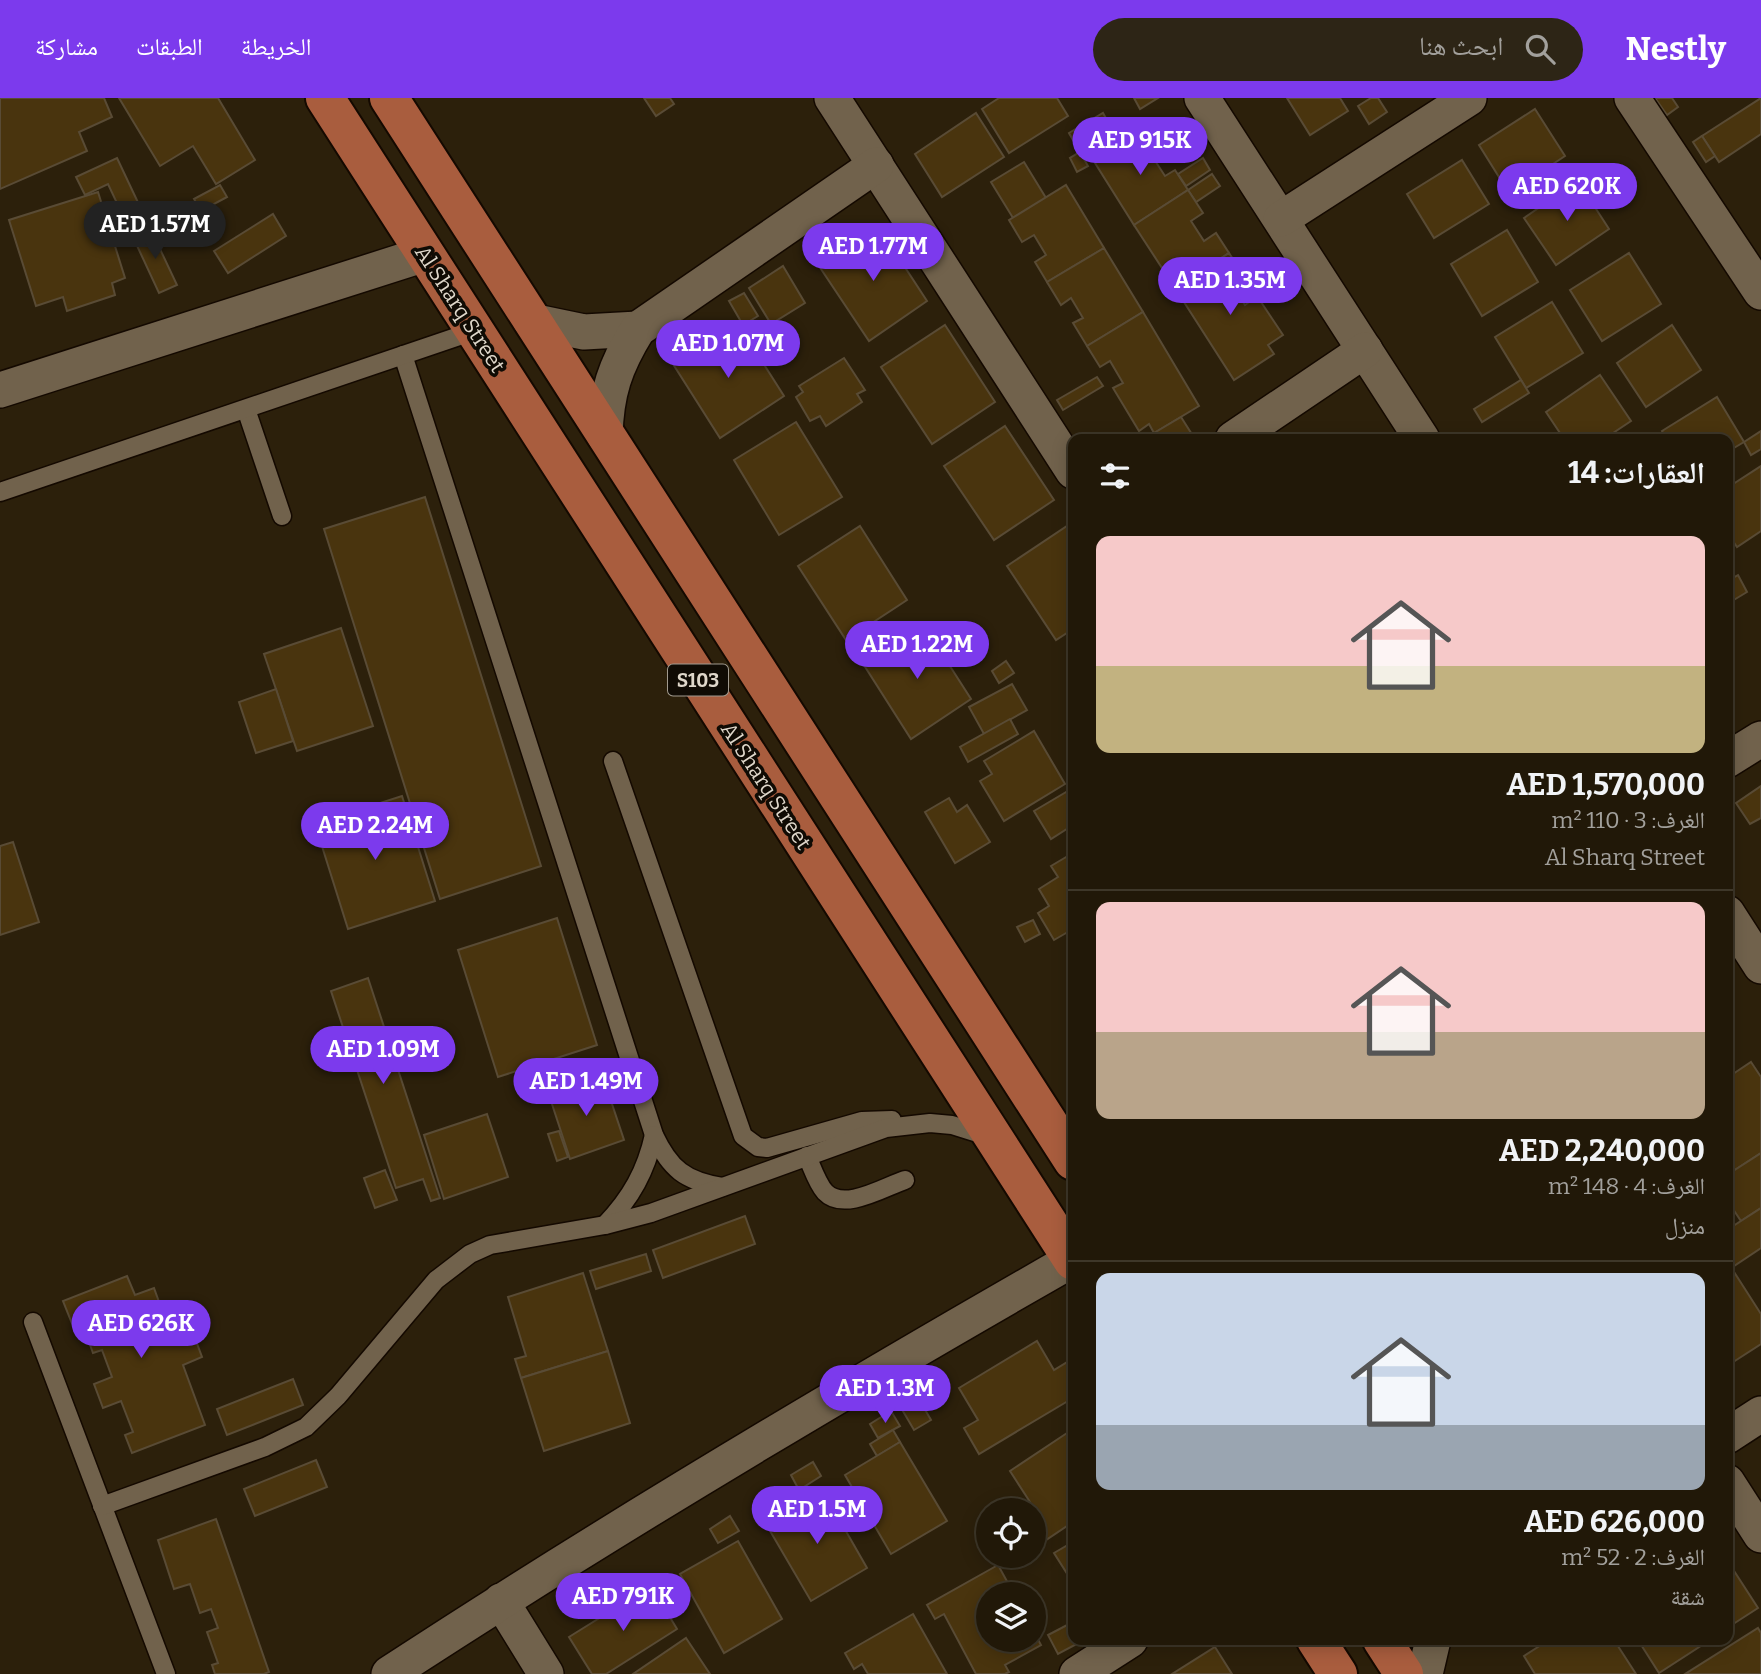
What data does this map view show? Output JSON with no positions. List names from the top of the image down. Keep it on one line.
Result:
{"streets":{"main road":["Al Sharq Street","S103"]},"page":{"header":"Nestly","search":"ابحث هنا","nav":["الخريطة","الطبقات","مشاركة"],"price":["AED 915K","AED 620K","AED 1.57M","AED 1.77M","AED 1.35M","AED 1.07M","AED 1.22M","AED 2.24M","AED 1.09M","AED 1.49M","AED 626K","AED 1.3M","AED 1.5M","AED 791K"],"heading":"العقارات: 14","list":[{"name":"AED 1,570,000","note":"الغرف: 3 · 110 m² · Al Sharq Street"},{"name":"AED 2,240,000","note":"الغرف: 4 · 148 m² · منزل"},{"name":"AED 626,000","note":"الغرف: 2 · 52 m² · شقة"}]}}
